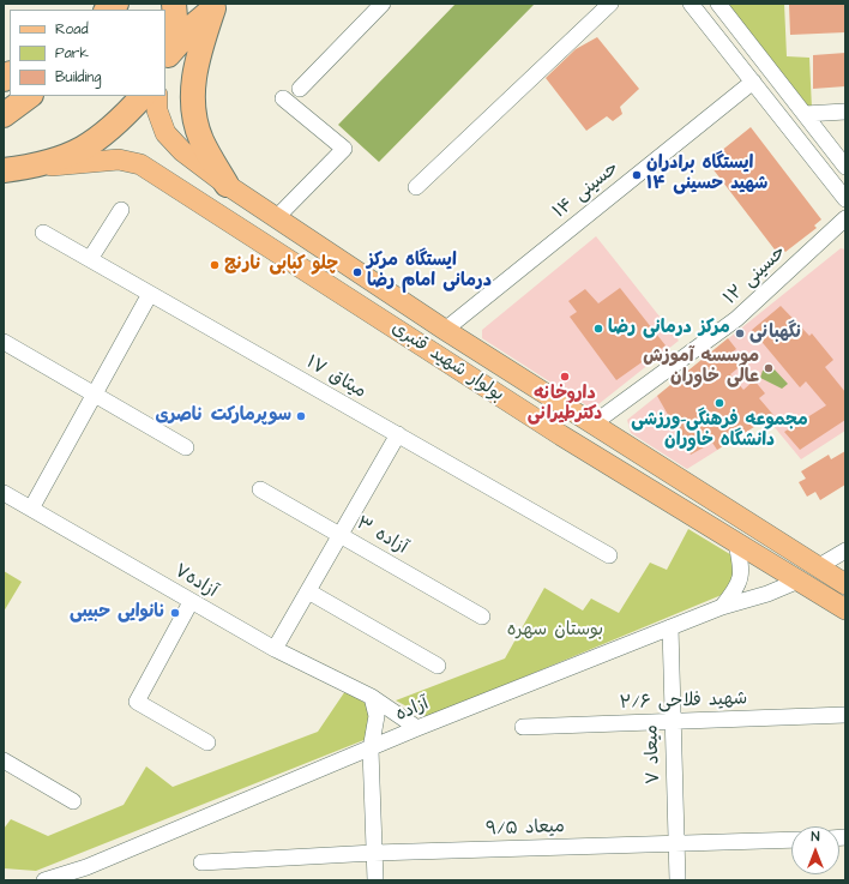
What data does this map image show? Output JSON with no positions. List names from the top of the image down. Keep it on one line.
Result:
{"streets":{"main road":["بولوار شهید قنبری"],"street":["حسینی ۱۴","حسینی ۱۲","میثاق ۱۷","آزاده ۳","آزاده۷","شهید فلاحی ۲/۶","آزاده","میعاد ۷","میعاد ۹/۵"]},"crossings":[["حسینی ۱۴","بولوار شهید قنبری"],["حسینی ۱۲","بولوار شهید قنبری"],["بولوار شهید قنبری","آزاده"],["آزاده۷","آزاده"],["شهید فلاحی ۲/۶","میعاد ۷"],["آزاده","میعاد ۷"],["میعاد ۷","میعاد ۹/۵"]],"parks":["بوستان سهره"],"places":["ایستگاه برادران شهید حسینی ۱۴","چلو کبابی نارنج","ایستگاه مرکز درمانی امام رضا","مرکز درمانی رضا","نگهبانی","موسسه آموزش عالی خاوران","داروخانه دکترطیرانی","مجموعه فرهنگی-ورزشی دانشگاه خاوران","سوپرمارکت ناصری","نانوایی حبیبی"],"legend":["Road","Park","Building"],"north":"top"}
